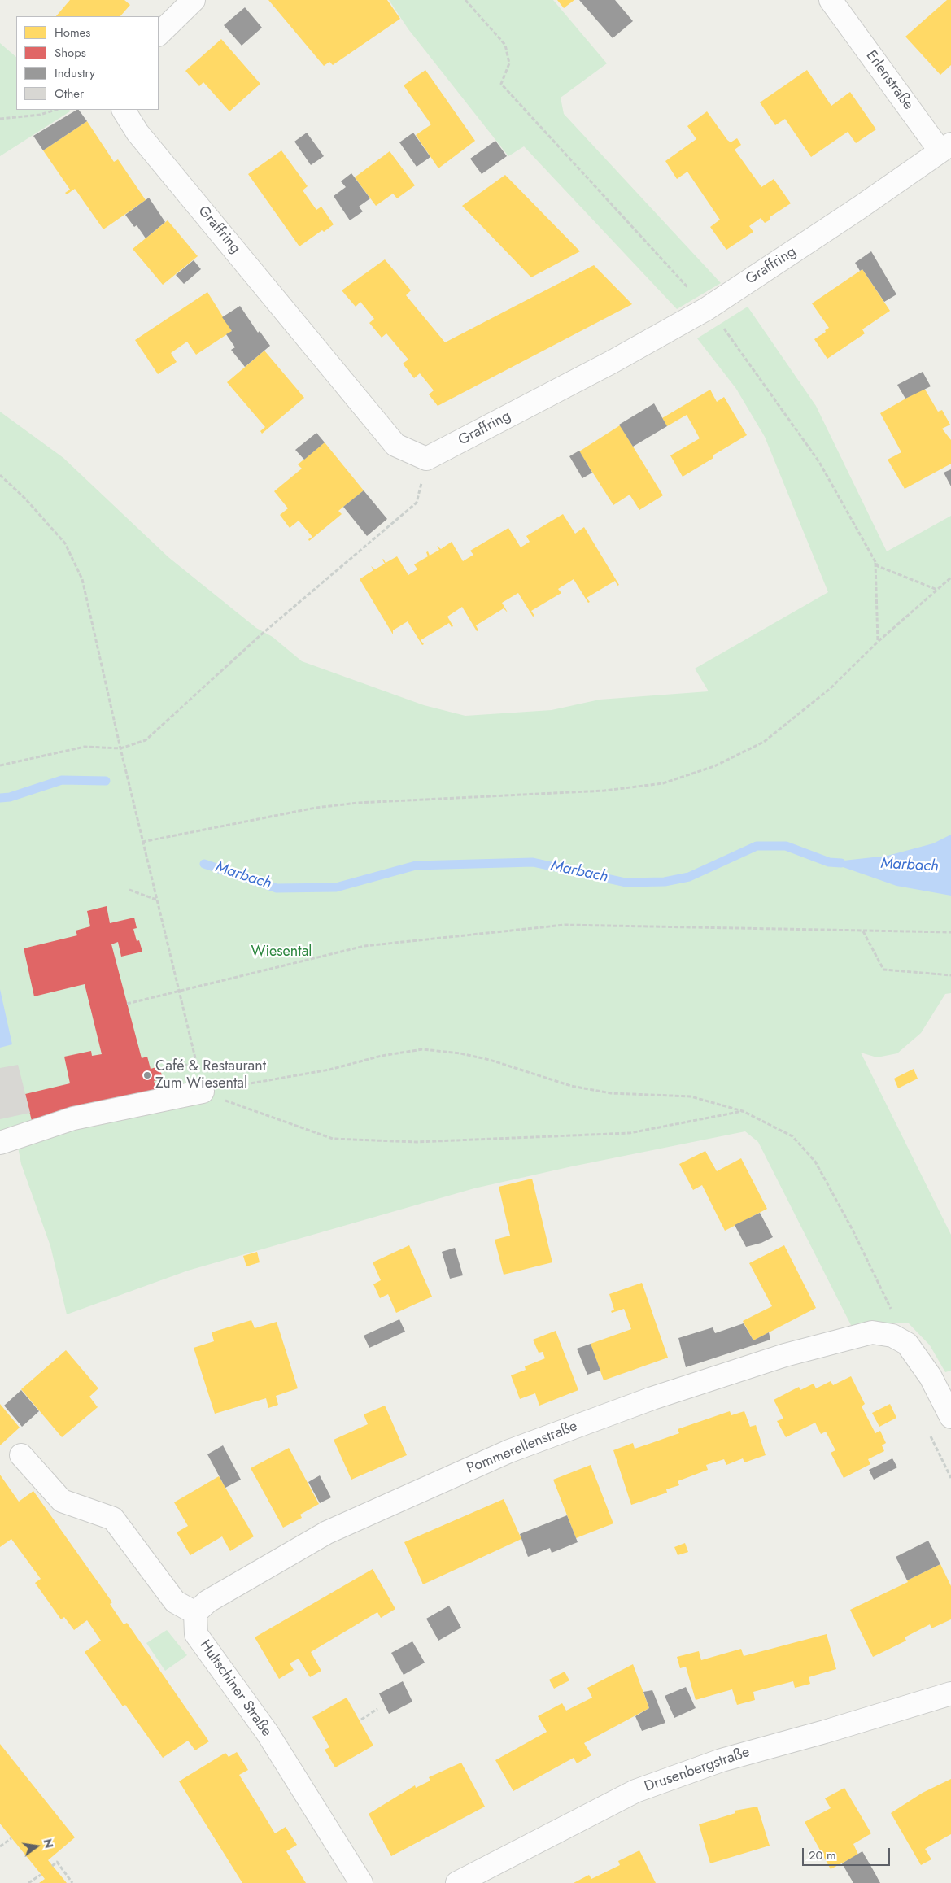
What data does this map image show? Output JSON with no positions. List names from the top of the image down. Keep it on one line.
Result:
{"streets":{"street":["Erlenstraße","Graffring","Pommerellenstraße","Hultschiner Straße","Drusenbergstraße"]},"crossings":[["Erlenstraße","Graffring"],["Pommerellenstraße","Hultschiner Straße"]],"water":["Marbach"],"parks":["Wiesental"],"places":["Café & Restaurant Zum Wiesental"],"legend":["Homes","Shops","Industry","Other"],"scale_bar":"20 m","north":"right"}
